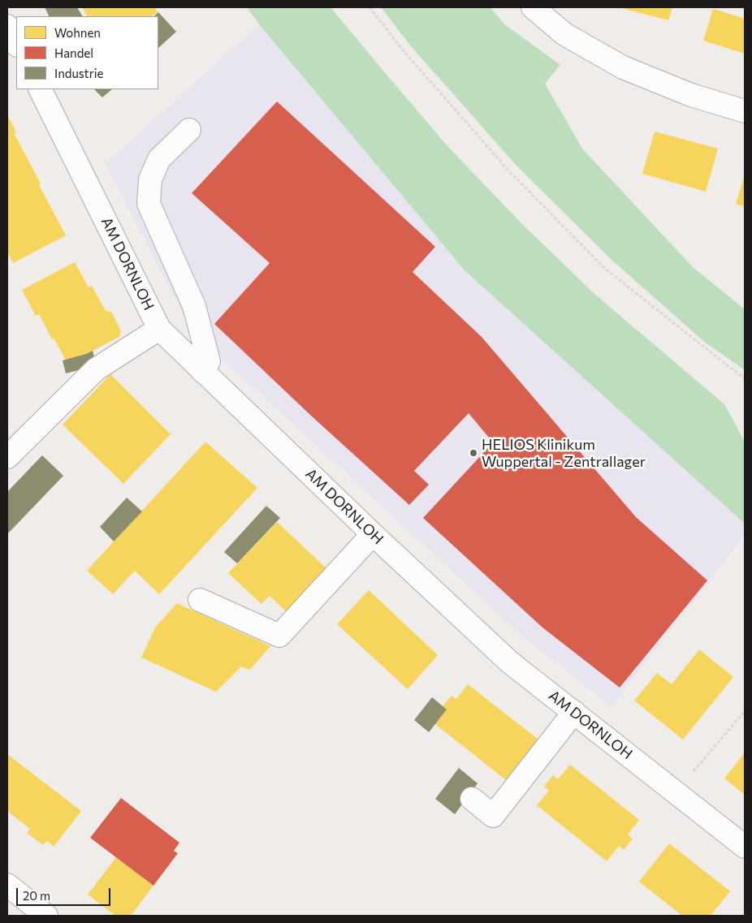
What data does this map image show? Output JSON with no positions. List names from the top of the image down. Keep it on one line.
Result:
{"streets":{"street":["AM DORNLOH"]},"places":["HELIOS Klinikum Wuppertal - Zentrallager"],"legend":["Wohnen","Handel","Industrie"],"scale_bar":"20 m"}
